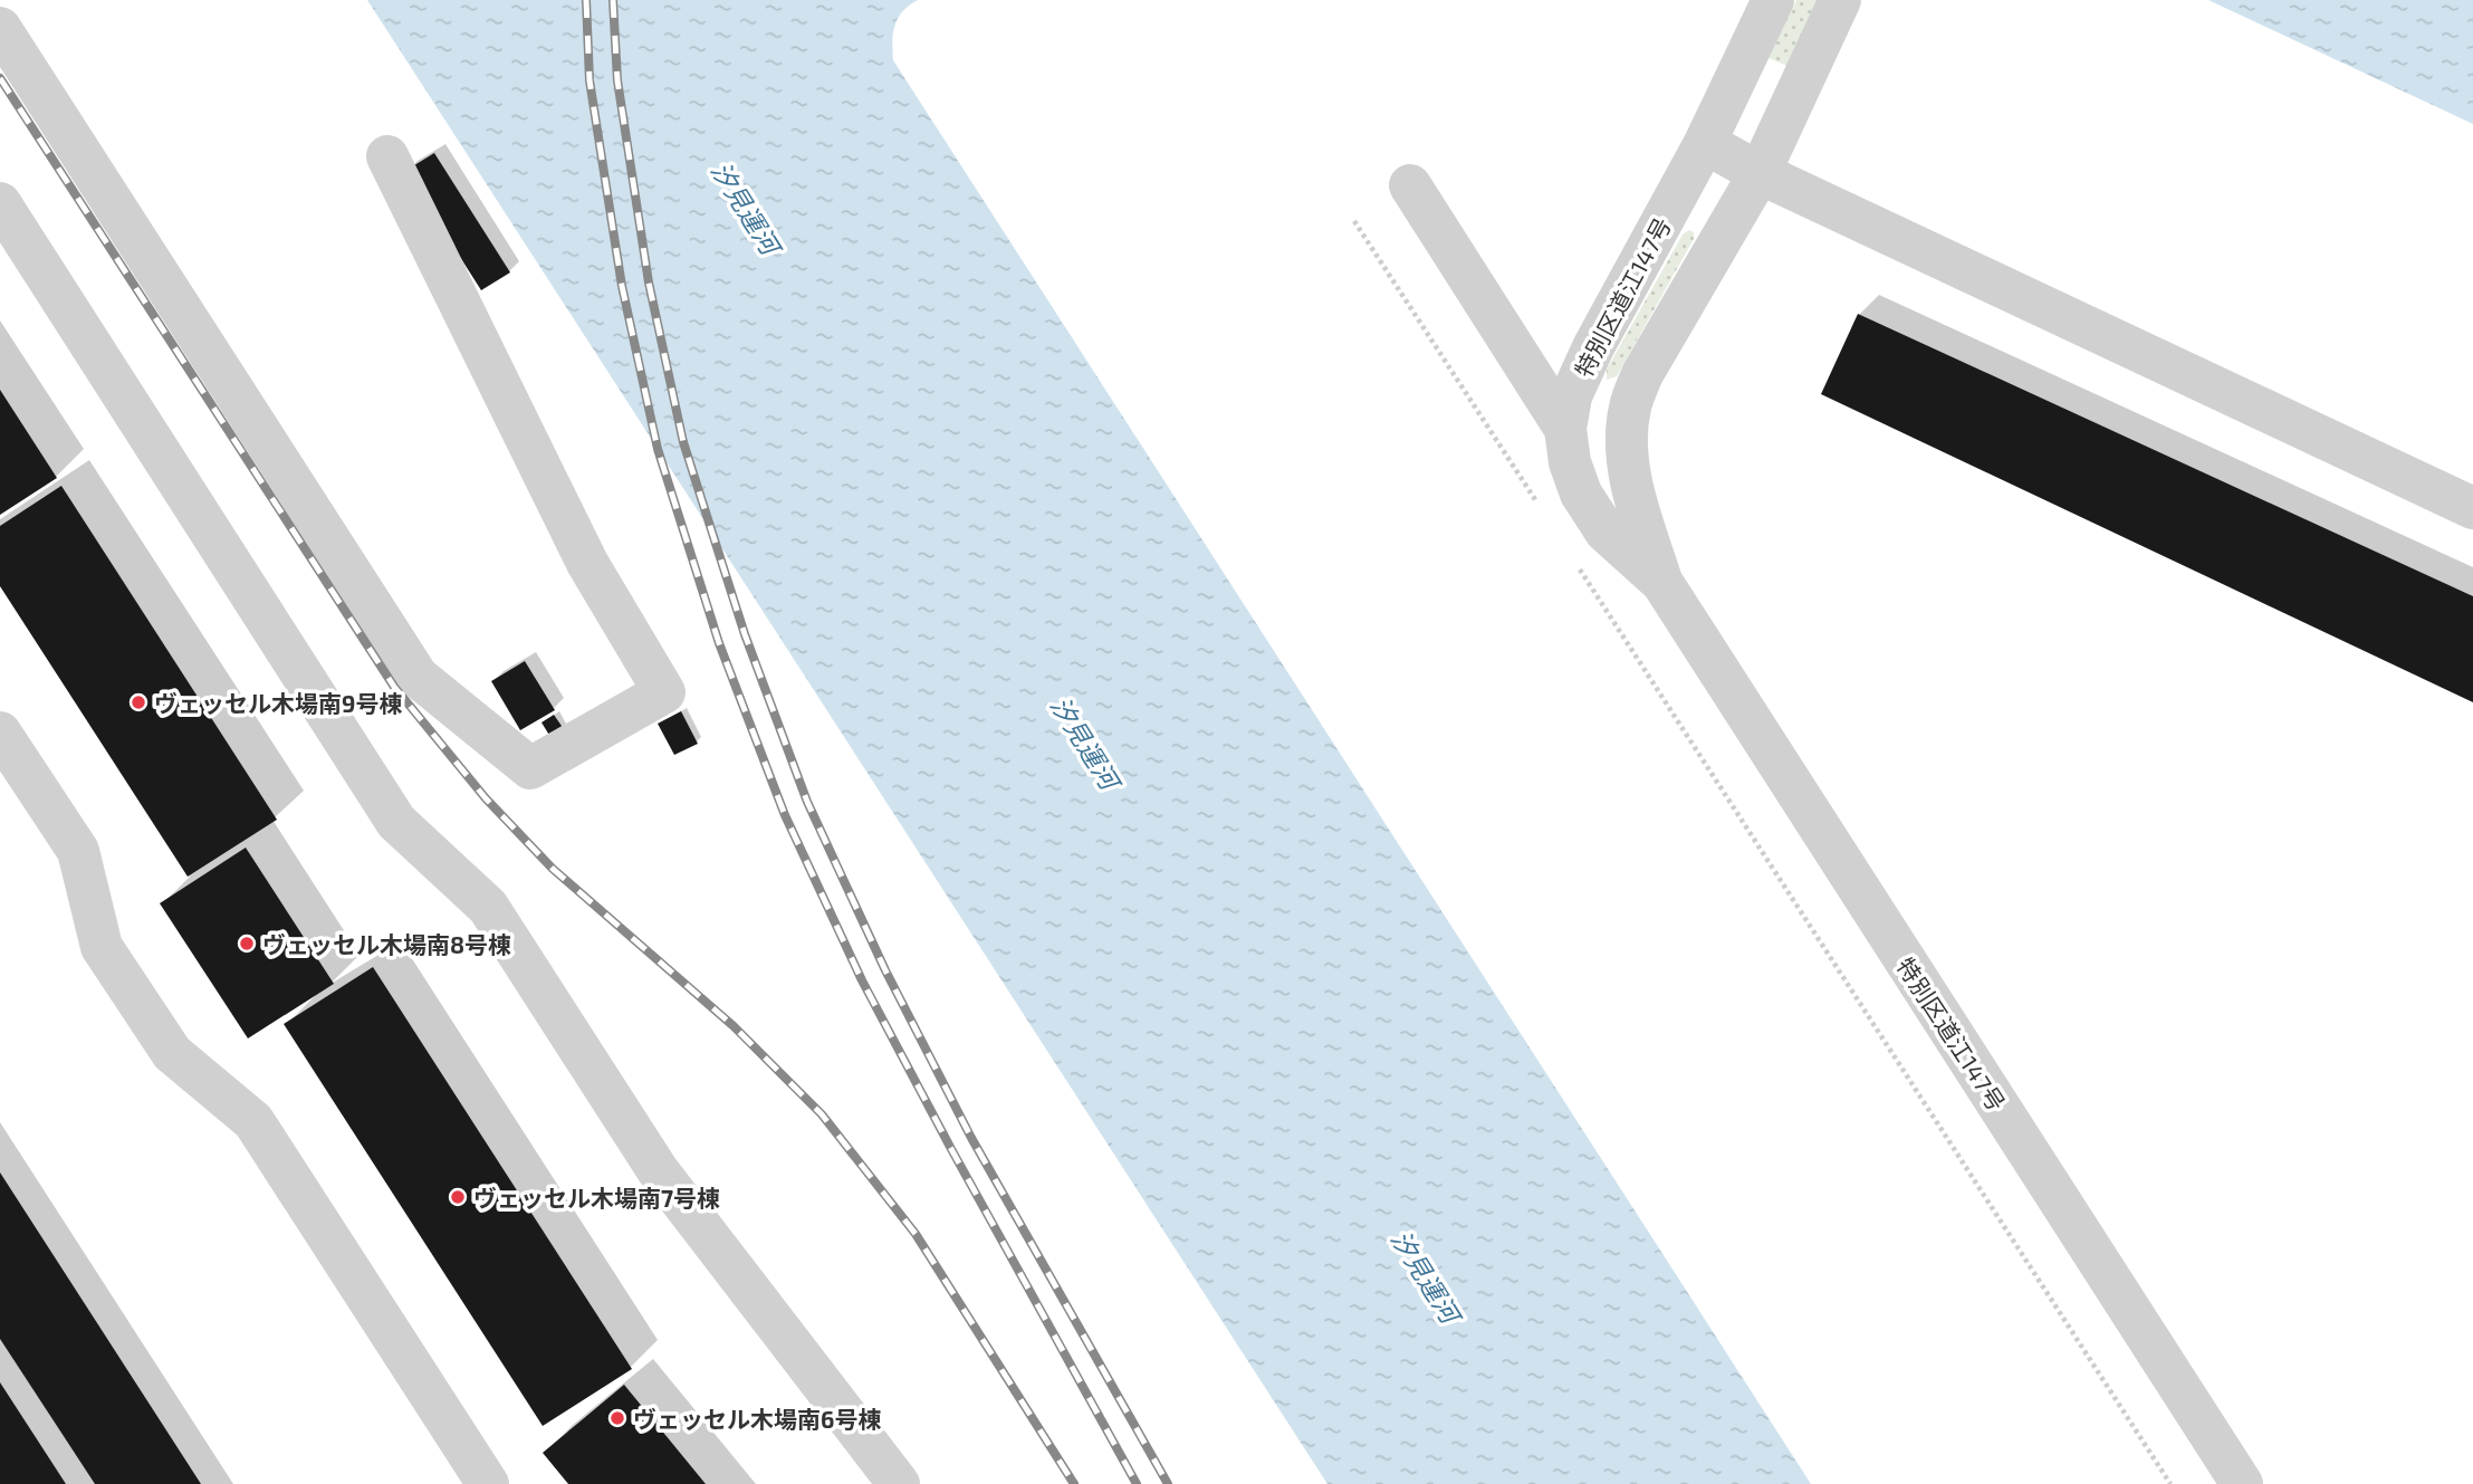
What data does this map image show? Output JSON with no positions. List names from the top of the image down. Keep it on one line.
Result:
{"streets":{"street":["特別区道江147号"]},"water":["汐見運河"],"places":["ヴェッセル木場南9号棟","ヴェッセル木場南8号棟","ヴェッセル木場南7号棟","ヴェッセル木場南6号棟"]}
